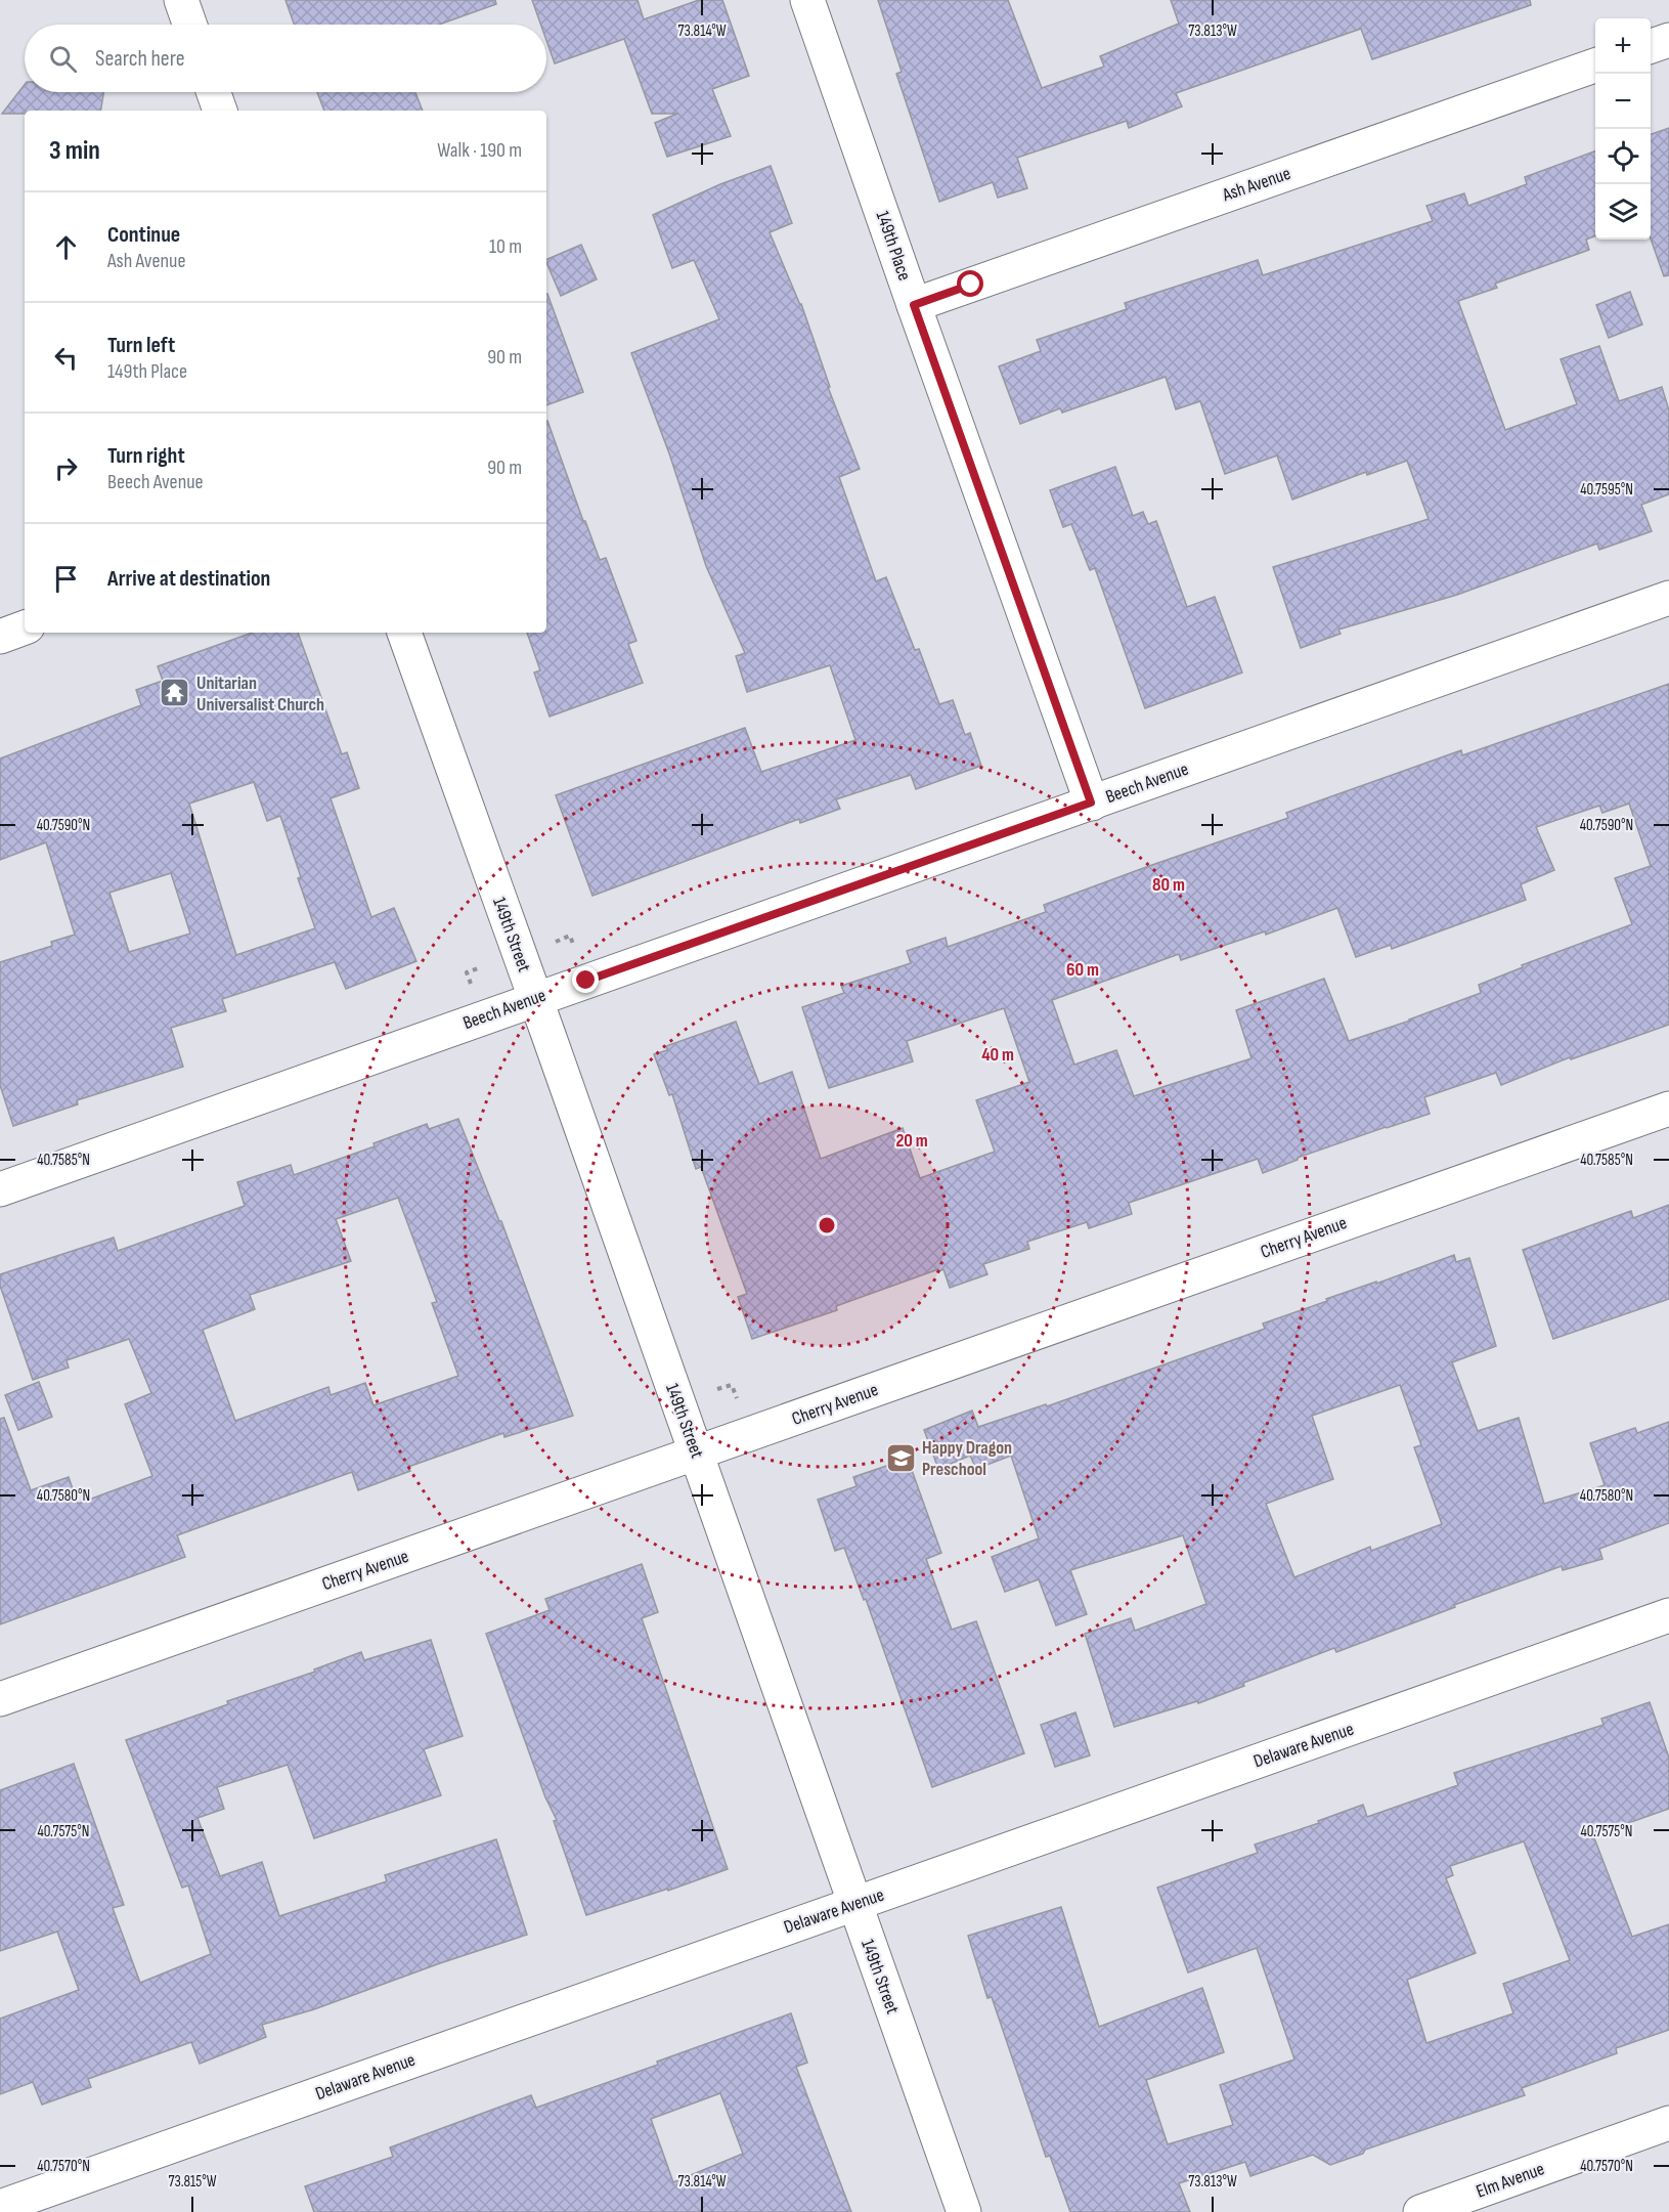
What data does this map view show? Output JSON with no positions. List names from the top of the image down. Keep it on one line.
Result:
{"streets":{"street":["Ash Avenue","149th Place","Beech Avenue","149th Street","Cherry Avenue","Delaware Avenue","Elm Avenue"]},"crossings":[["Ash Avenue","149th Place"],["149th Place","Beech Avenue"],["Beech Avenue","149th Street"],["149th Street","Cherry Avenue"],["149th Street","Delaware Avenue"]],"places":{"temple":["Unitarian Universalist Church"],"school or university":["Happy Dragon Preschool"]},"page":{"map_buttons":["+","−"],"search":"Search here","heading":["3 min","Walk · 190 m"],"list":[["Continue","Ash Avenue","10 m"],["Turn left","149th Place","90 m"],["Turn right","Beech Avenue","90 m"],"Arrive at destination"]},"coordinates":["73.814°W","73.813°W","40.7595°N","40.7590°N","40.7585°N","40.7580°N","40.7575°N","40.7570°N","73.815°W"],"rings":["80 m","60 m","40 m","20 m"]}
